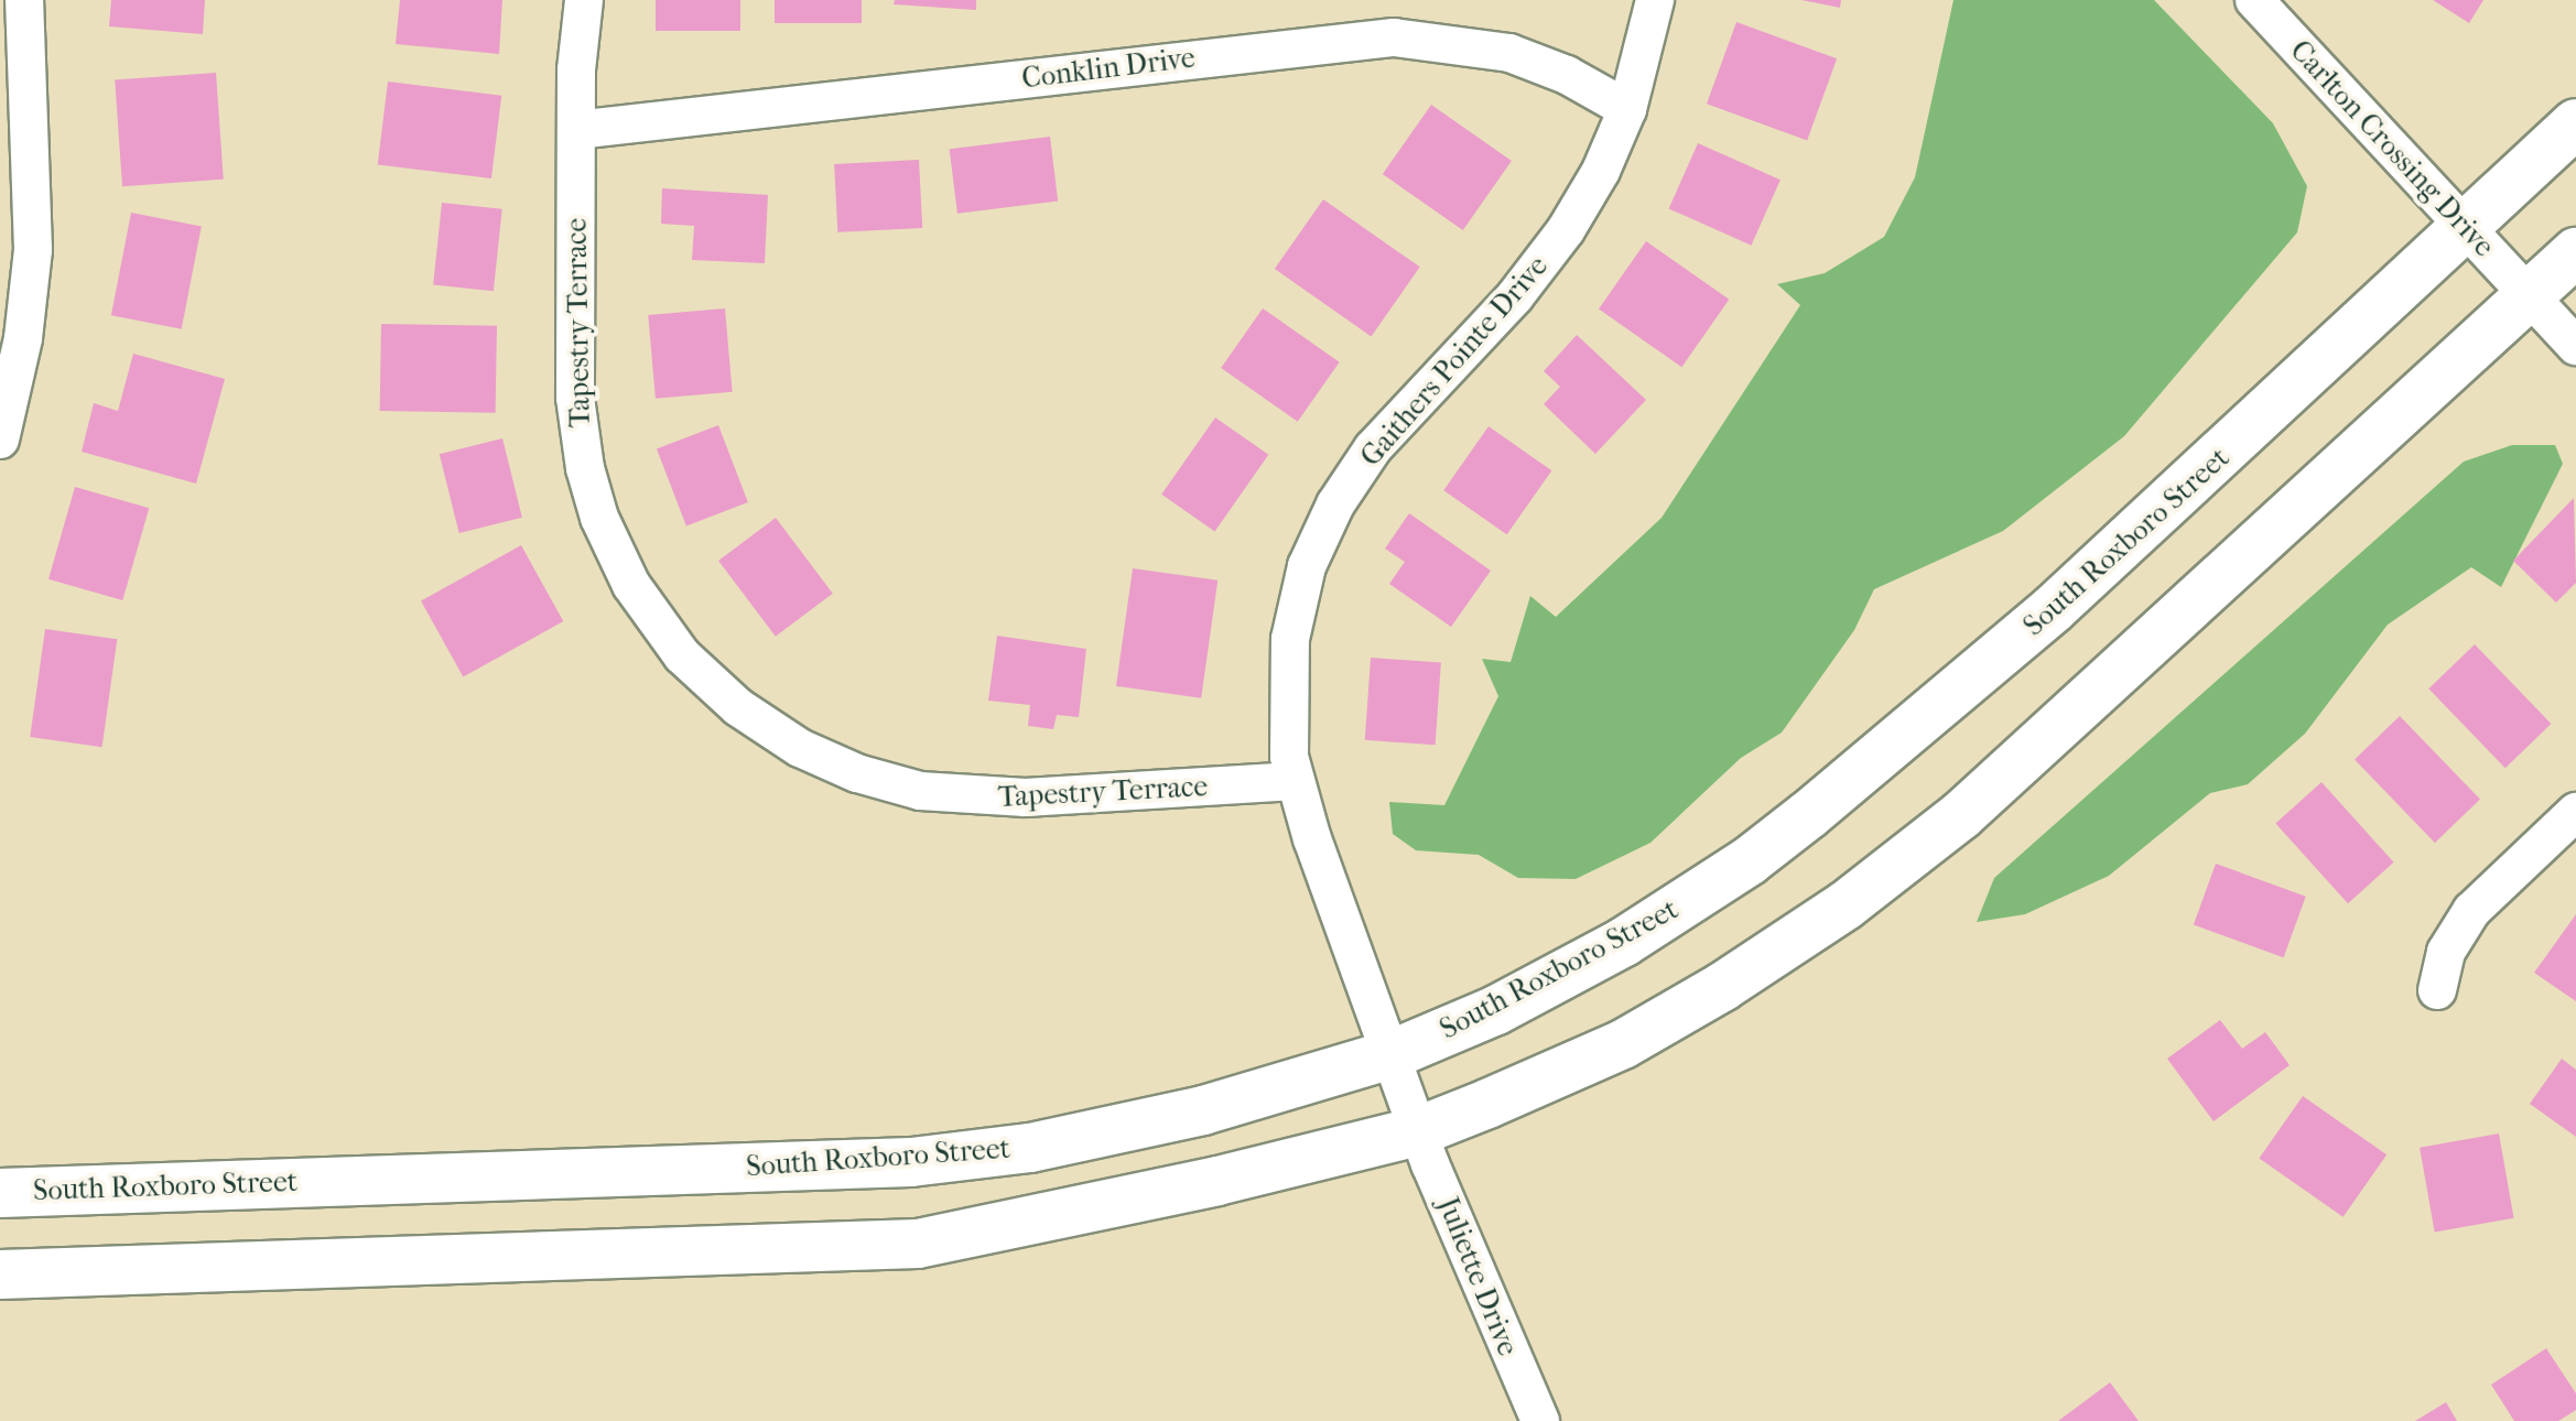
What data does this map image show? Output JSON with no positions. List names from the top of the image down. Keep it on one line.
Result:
{"streets":{"street":["Conklin Drive","Carlton Crossing Drive","Tapestry Terrace","Gaithers Pointe Drive","South Roxboro Street","Juliette Drive"]},"crossings":[["Conklin Drive","Tapestry Terrace"],["Conklin Drive","Gaithers Pointe Drive"],["Carlton Crossing Drive","South Roxboro Street"],["Tapestry Terrace","Gaithers Pointe Drive"],["Gaithers Pointe Drive","South Roxboro Street"],["Gaithers Pointe Drive","Juliette Drive"]]}
